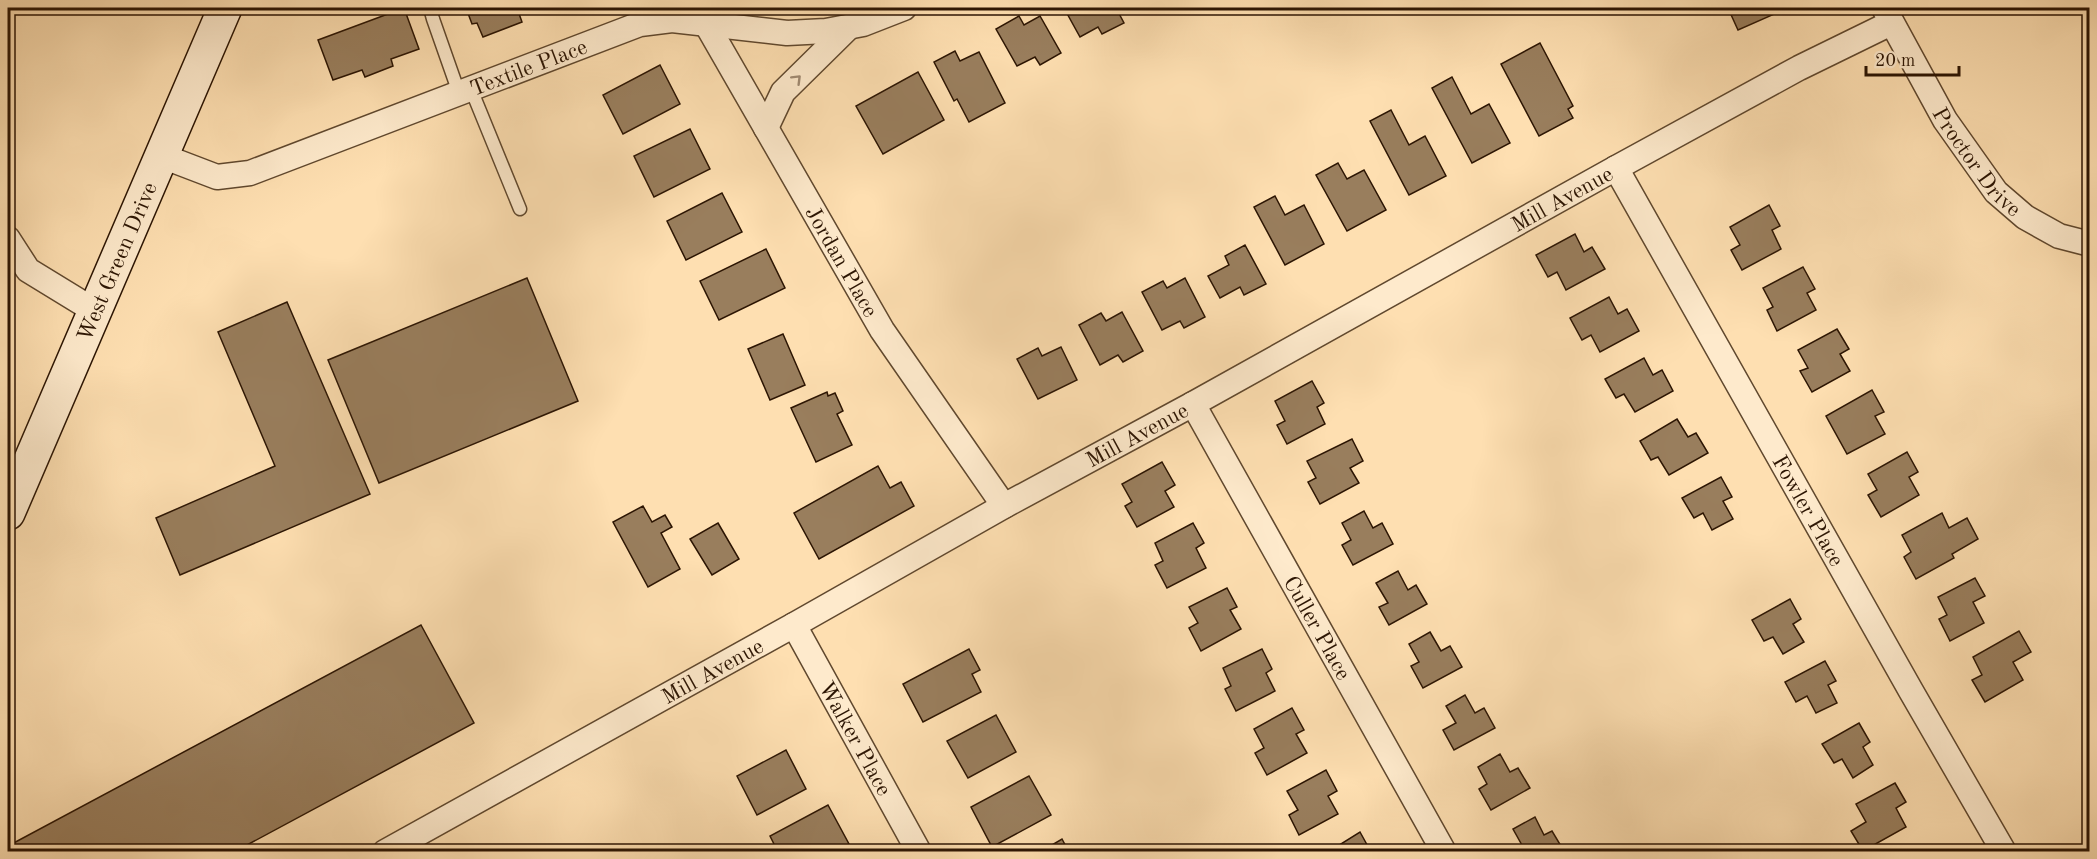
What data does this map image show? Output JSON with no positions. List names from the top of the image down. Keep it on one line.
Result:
{"streets":{"main road":["West Green Drive"],"street":["Textile Place","Proctor Drive","Mill Avenue","Jordan Place","Fowler Place","Culler Place","Walker Place"]},"crossings":[["Textile Place","West Green Drive"],["Textile Place","Jordan Place"],["Proctor Drive","Mill Avenue"],["Mill Avenue","Jordan Place"],["Mill Avenue","Fowler Place"],["Mill Avenue","Culler Place"],["Mill Avenue","Walker Place"]],"scale_bar":"20 m"}
